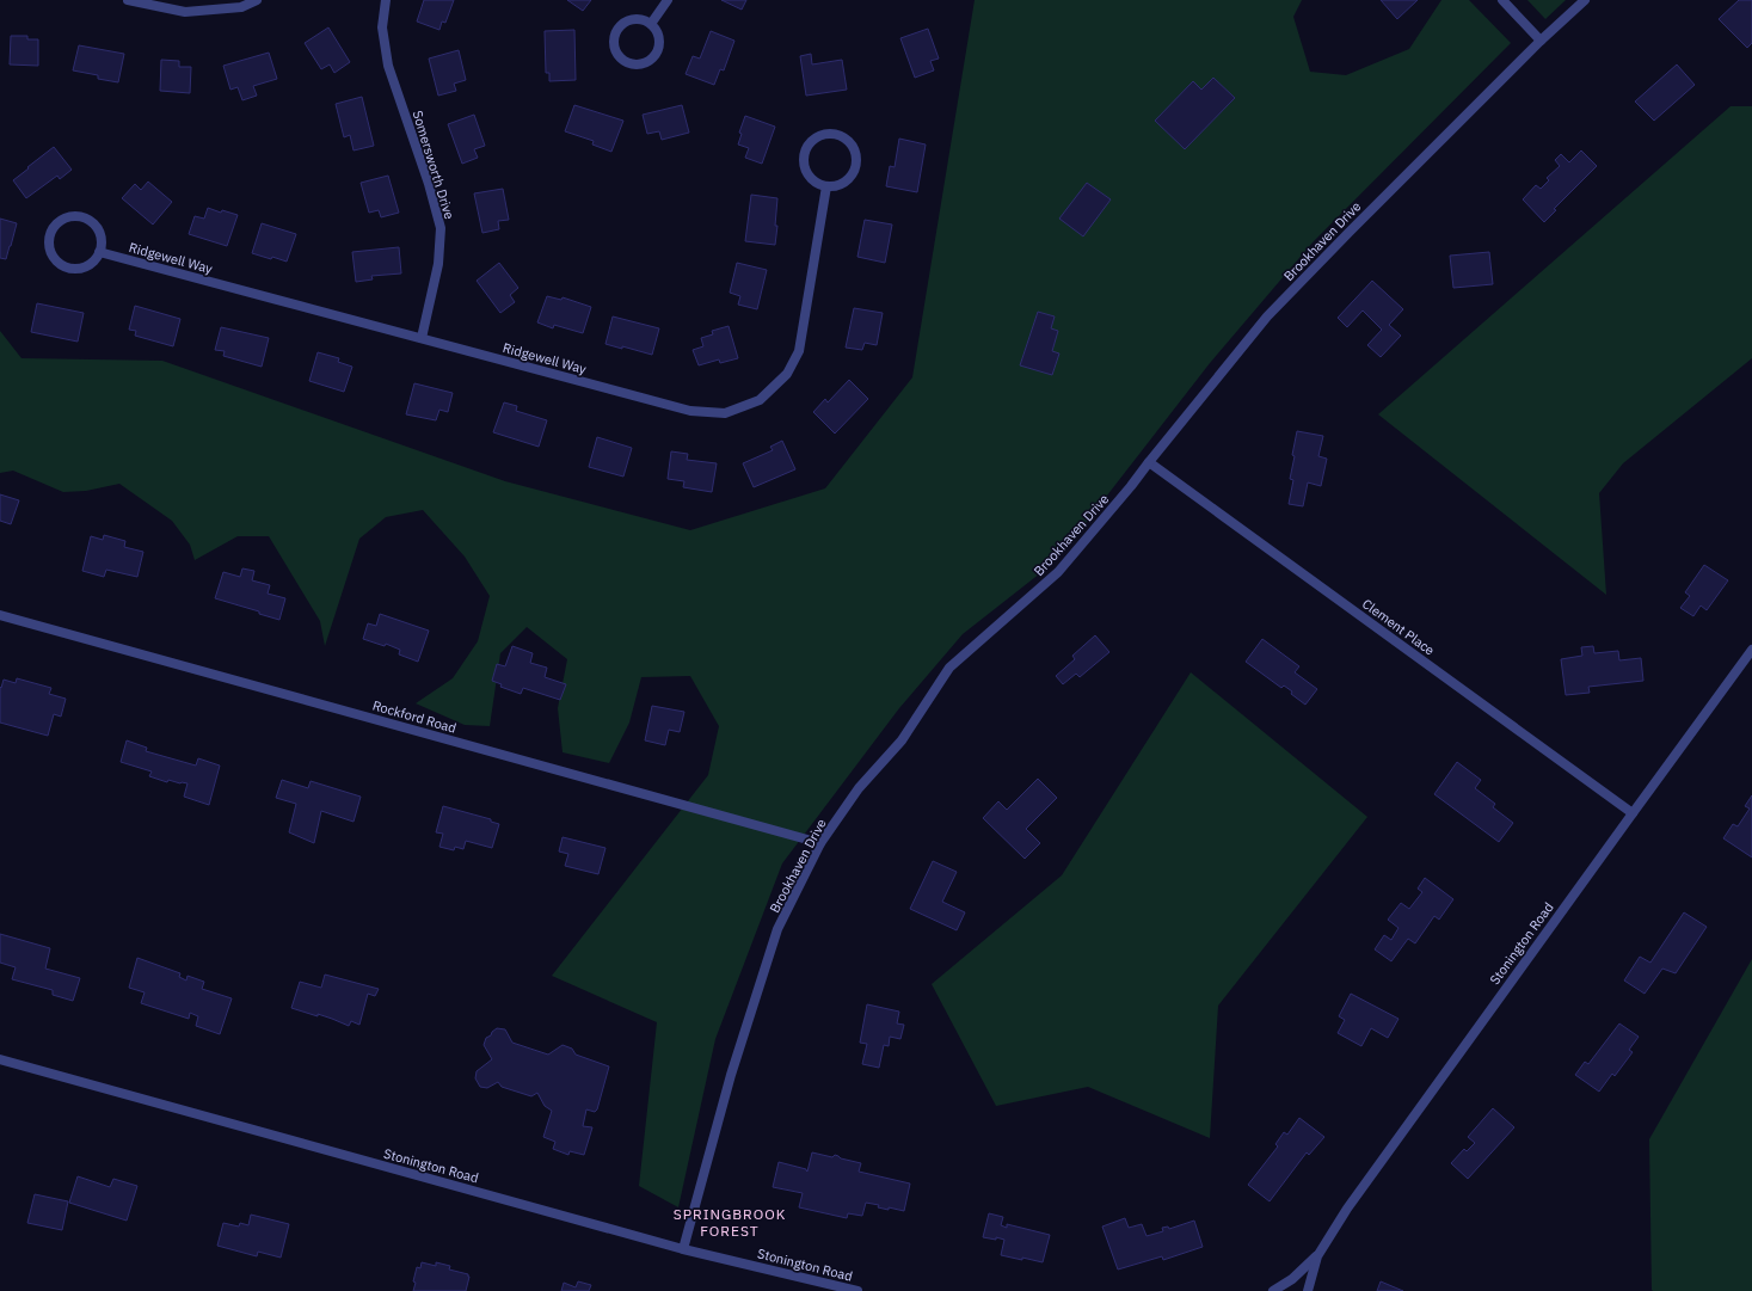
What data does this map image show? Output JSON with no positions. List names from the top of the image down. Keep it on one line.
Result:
{"streets":{"street":["Somersworth Drive","Brookhaven Drive","Ridgewell Way","Clement Place","Rockford Road","Stonington Road"]},"crossings":[["Somersworth Drive","Ridgewell Way"],["Brookhaven Drive","Clement Place"],["Brookhaven Drive","Rockford Road"],["Brookhaven Drive","Stonington Road"],["Clement Place","Stonington Road"]],"districts":["SPRINGBROOK FOREST"]}
